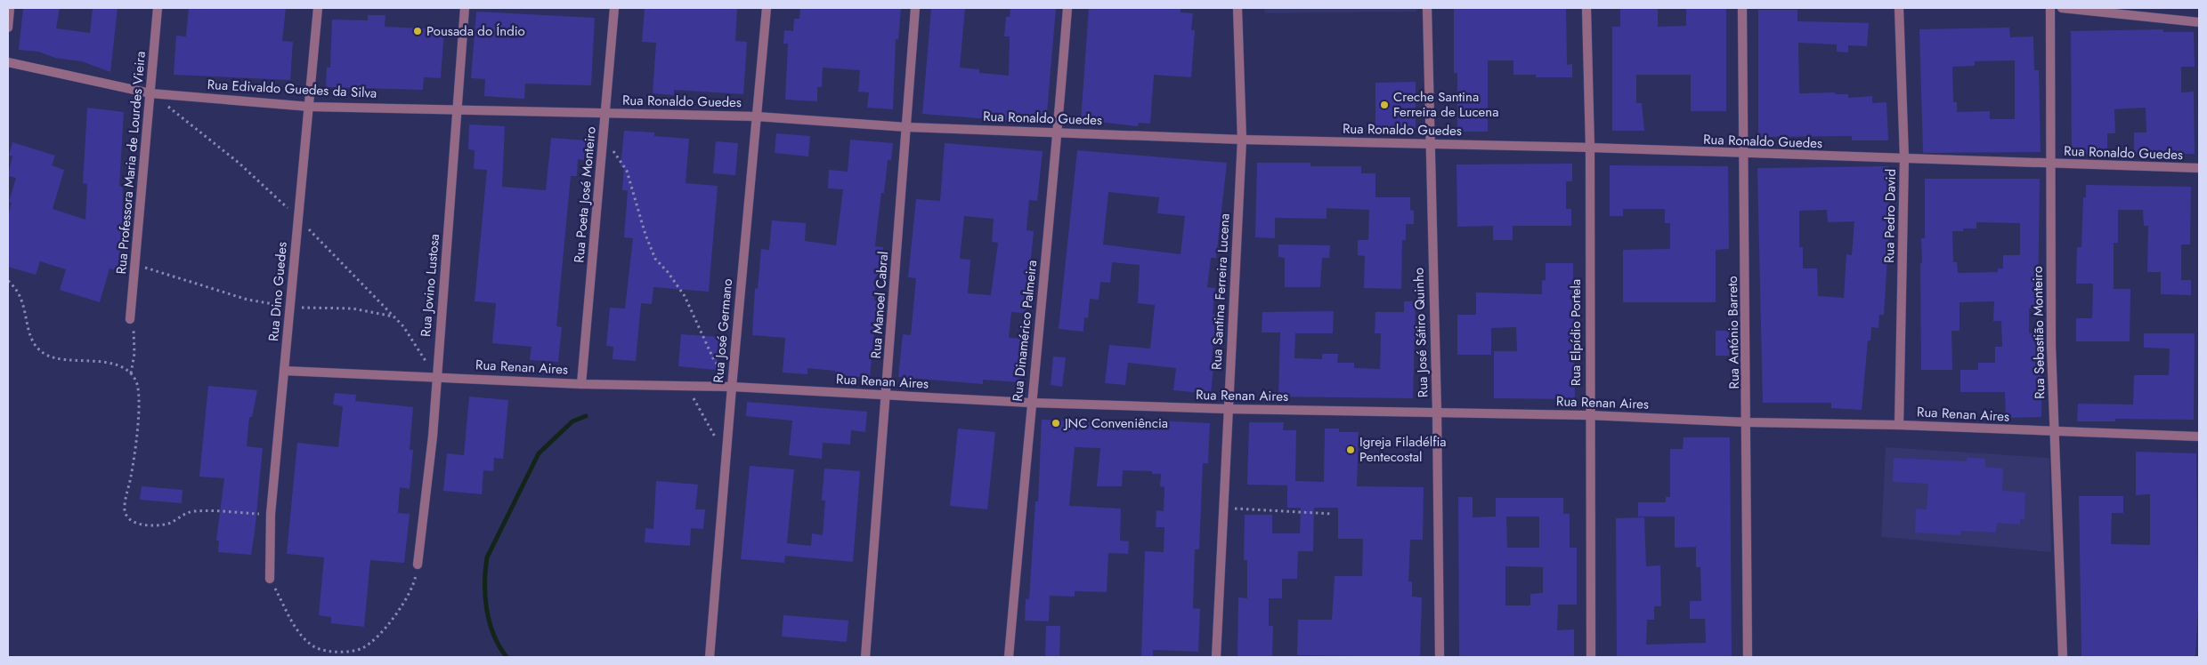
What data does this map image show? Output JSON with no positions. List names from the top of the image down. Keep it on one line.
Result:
{"streets":{"street":["Rua Edivaldo Guedes da Silva","Rua Ronaldo Guedes","Rua Professora Maria de Lourdes Vieira","Rua Poeta José Monteiro","Rua Pedro David","Rua Jovino Lustosa","Rua Dino Guedes","Rua Santina Ferreira Lucena","Rua Manoel Cabral","Rua José Germano","Rua Dinamérico Palmeira","Rua José Sátiro Quinho","Rua Elpídio Portela","Rua António Barreto","Rua Sebastião Monteiro","Rua Renan Aires"]},"crossings":[["Rua Edivaldo Guedes da Silva","Rua Ronaldo Guedes"],["Rua Edivaldo Guedes da Silva","Rua Professora Maria de Lourdes Vieira"],["Rua Edivaldo Guedes da Silva","Rua Poeta José Monteiro"],["Rua Edivaldo Guedes da Silva","Rua Jovino Lustosa"],["Rua Edivaldo Guedes da Silva","Rua Dino Guedes"],["Rua Ronaldo Guedes","Rua Poeta José Monteiro"],["Rua Ronaldo Guedes","Rua Pedro David"],["Rua Ronaldo Guedes","Rua Santina Ferreira Lucena"],["Rua Ronaldo Guedes","Rua Manoel Cabral"],["Rua Ronaldo Guedes","Rua José Germano"],["Rua Ronaldo Guedes","Rua Dinamérico Palmeira"],["Rua Ronaldo Guedes","Rua José Sátiro Quinho"],["Rua Ronaldo Guedes","Rua Elpídio Portela"],["Rua Ronaldo Guedes","Rua António Barreto"],["Rua Ronaldo Guedes","Rua Sebastião Monteiro"],["Rua Poeta José Monteiro","Rua Renan Aires"],["Rua Pedro David","Rua Renan Aires"],["Rua Jovino Lustosa","Rua Renan Aires"],["Rua Dino Guedes","Rua Renan Aires"],["Rua Santina Ferreira Lucena","Rua Renan Aires"],["Rua Manoel Cabral","Rua Renan Aires"],["Rua José Germano","Rua Renan Aires"],["Rua Dinamérico Palmeira","Rua Renan Aires"],["Rua José Sátiro Quinho","Rua Renan Aires"],["Rua Elpídio Portela","Rua Renan Aires"],["Rua António Barreto","Rua Renan Aires"],["Rua Sebastião Monteiro","Rua Renan Aires"]],"places":["Pousada do Índio","Creche Santina Ferreira de Lucena","JNC Conveniência","Igreja Filadélfia Pentecostal"]}
